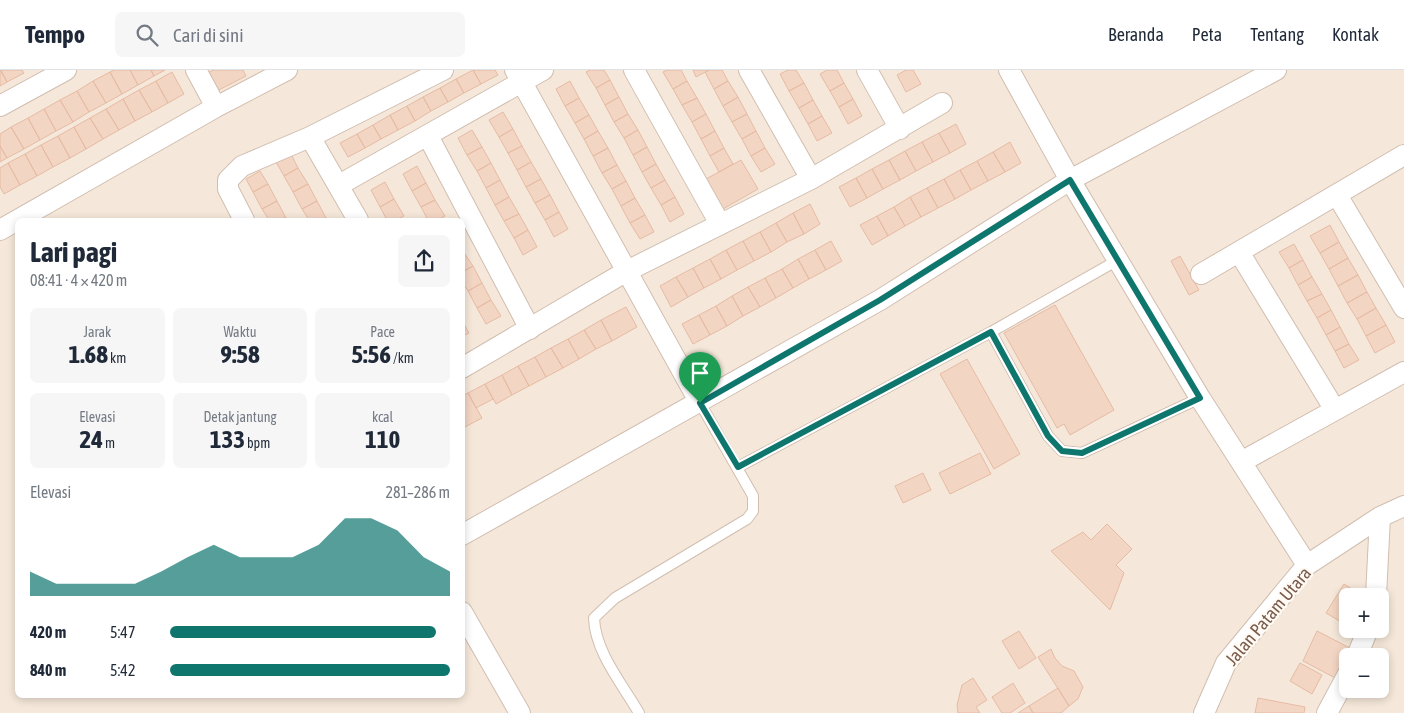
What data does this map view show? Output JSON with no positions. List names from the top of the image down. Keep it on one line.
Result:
{"streets":{"street":["Jalan Patam Utara"]},"page":{"header":"Tempo","search":"Cari di sini","nav":["Beranda","Peta","Tentang","Kontak"],"heading":["Lari pagi","08:41 · 4 × 420 m"],"stats":[["Jarak","1.68 km"],["Waktu","9:58"],["Pace","5:56 /km"],["Elevasi","24 m"],["Detak jantung","133 bpm"],["kcal","110"]],"chart":["Elevasi","281–286 m"],"map_buttons":["+","−"],"list":[{"name":"420 m","note":"5:47"},{"name":"840 m","note":"5:42"}]}}
